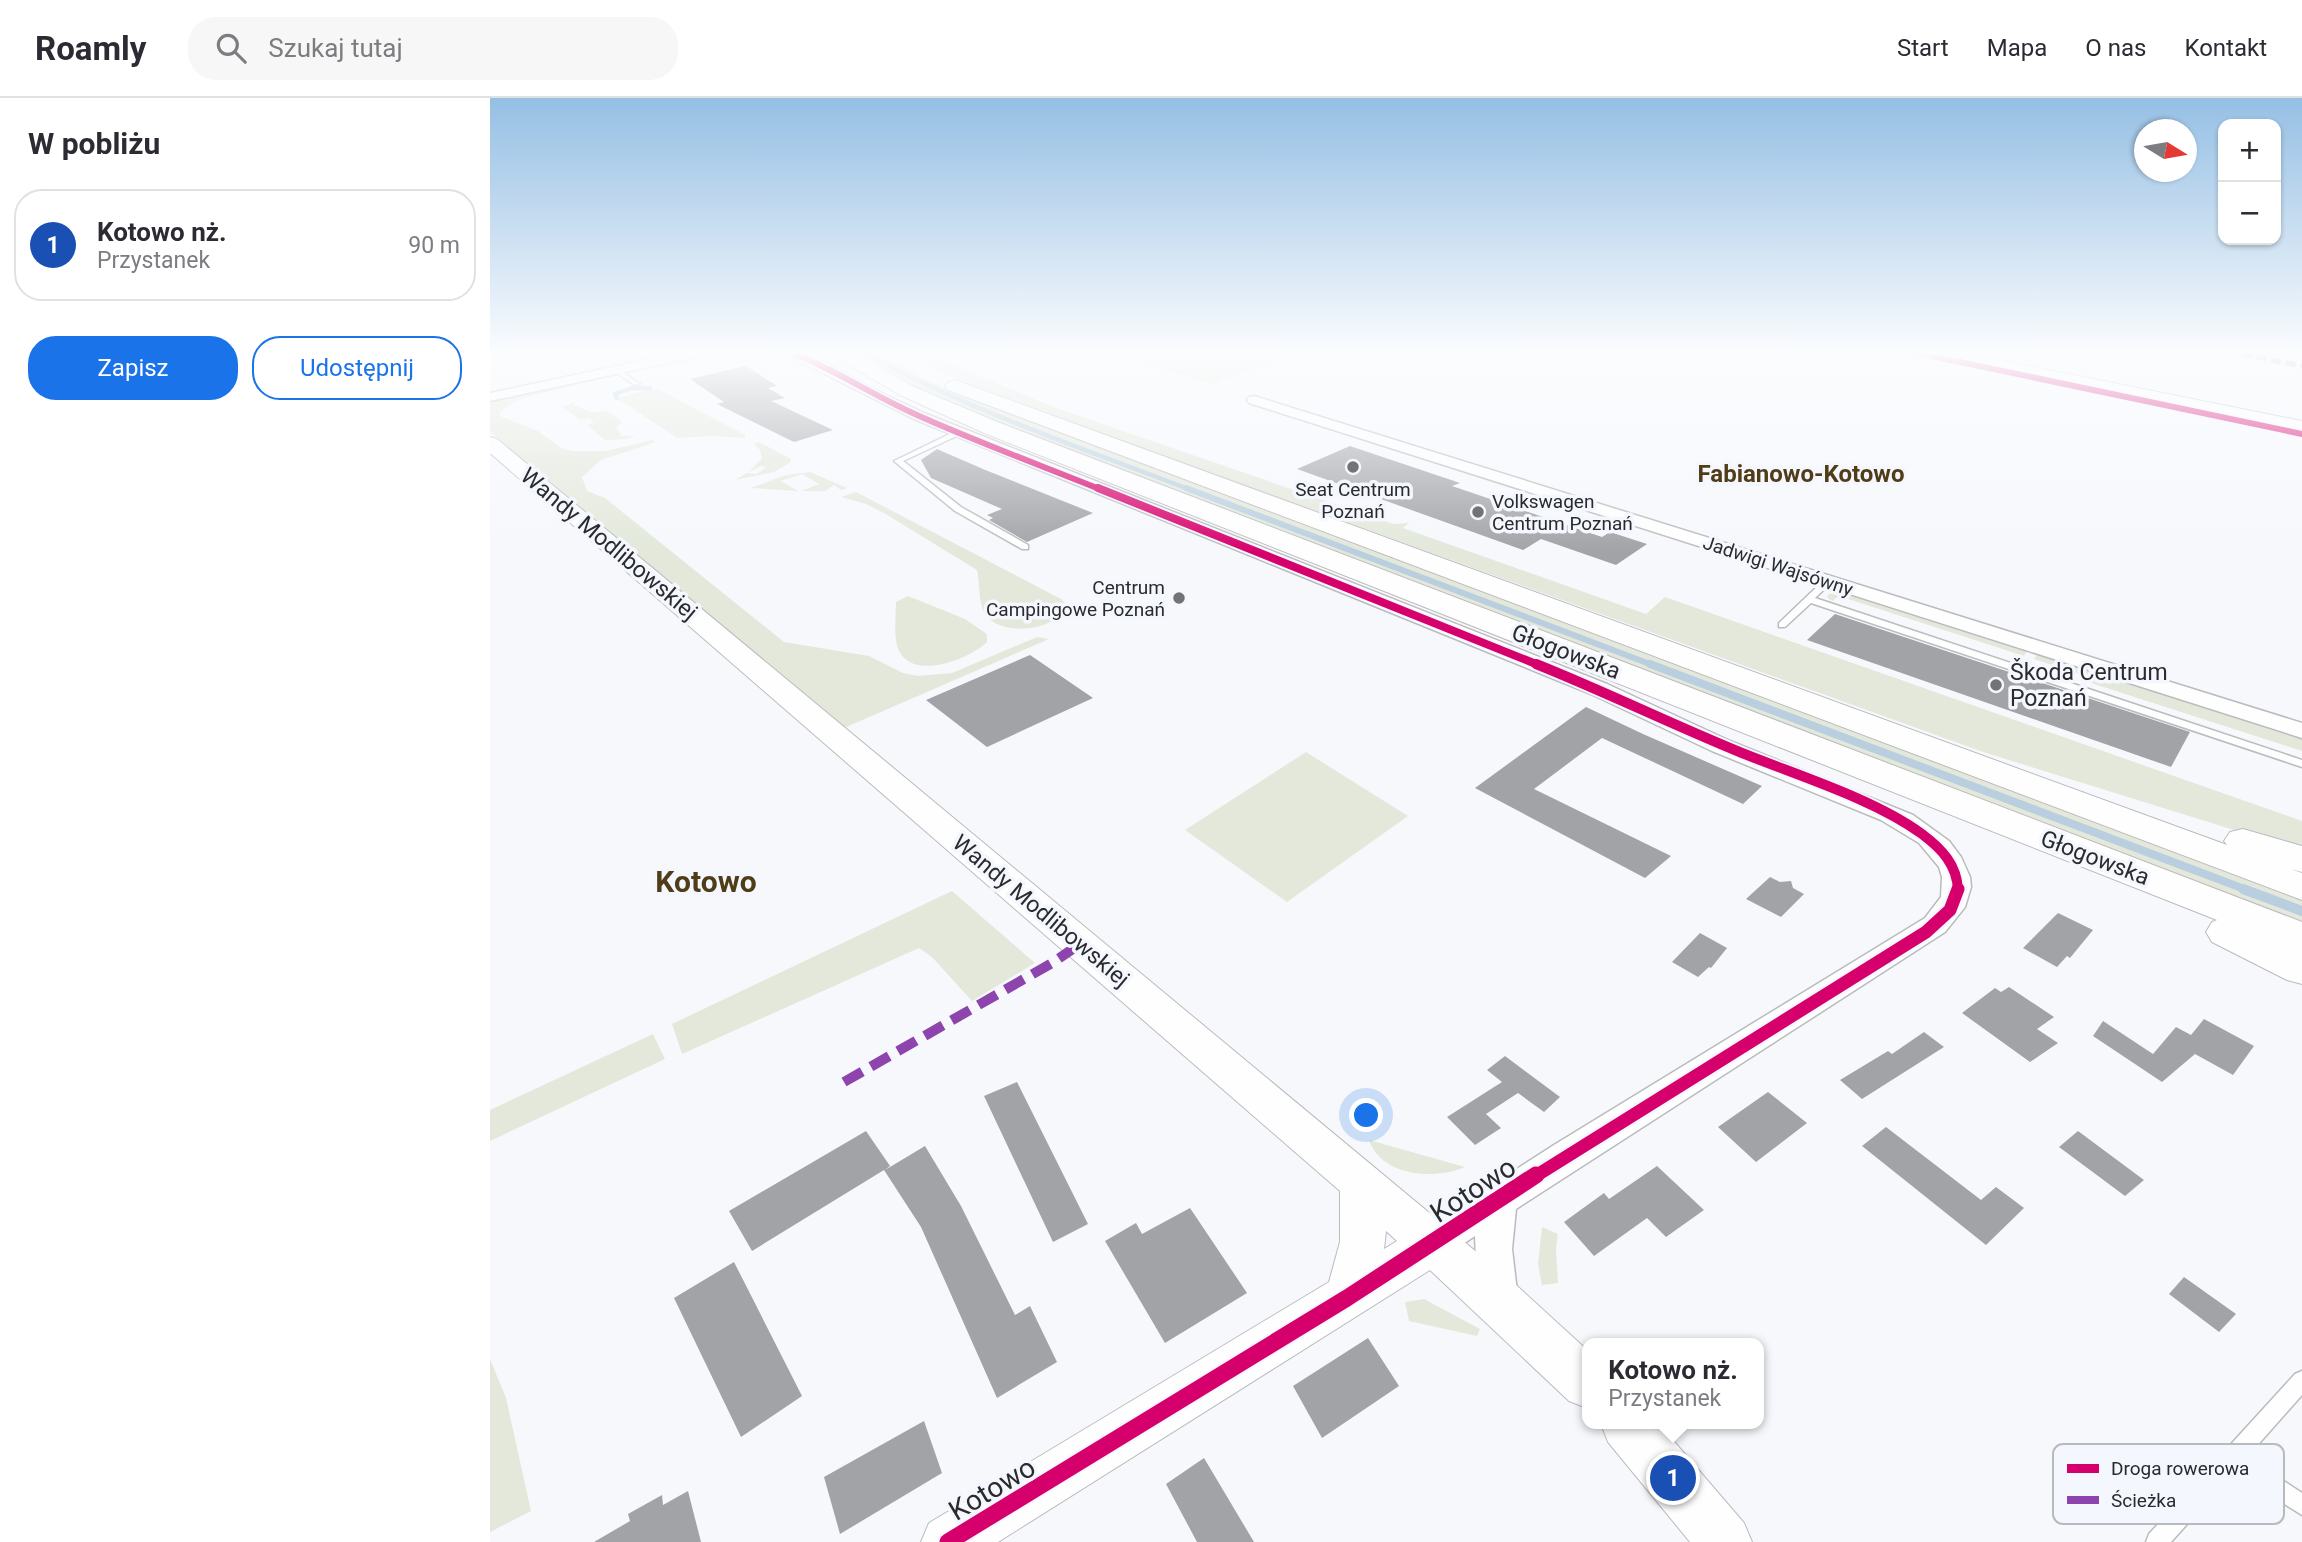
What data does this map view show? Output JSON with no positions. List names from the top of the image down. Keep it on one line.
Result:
{"streets":{"main road":["Głogowska"],"street":["Wandy Modlibowskiej","Jadwigi Wajsówny","Kotowo"]},"crossings":[["Wandy Modlibowskiej","Kotowo"]],"districts":["Fabianowo-Kotowo","Kotowo"],"places":["Seat Centrum Poznań","Volkswagen Centrum Poznań","Centrum Campingowe Poznań","Škoda Centrum Poznań"],"legend":["Droga rowerowa","Ścieżka"],"north":"right","page":{"header":"Roamly","search":"Szukaj tutaj","nav":["Start","Mapa","O nas","Kontakt"],"heading":"W pobliżu","map_buttons":["+","−"],"list":[{"mark":"1","name":"Kotowo nż.","note":"Przystanek","value":"90 m"}],"buttons":["Zapisz","Udostępnij"],"popup":["Kotowo nż.","Przystanek"],"pins":"1"}}
